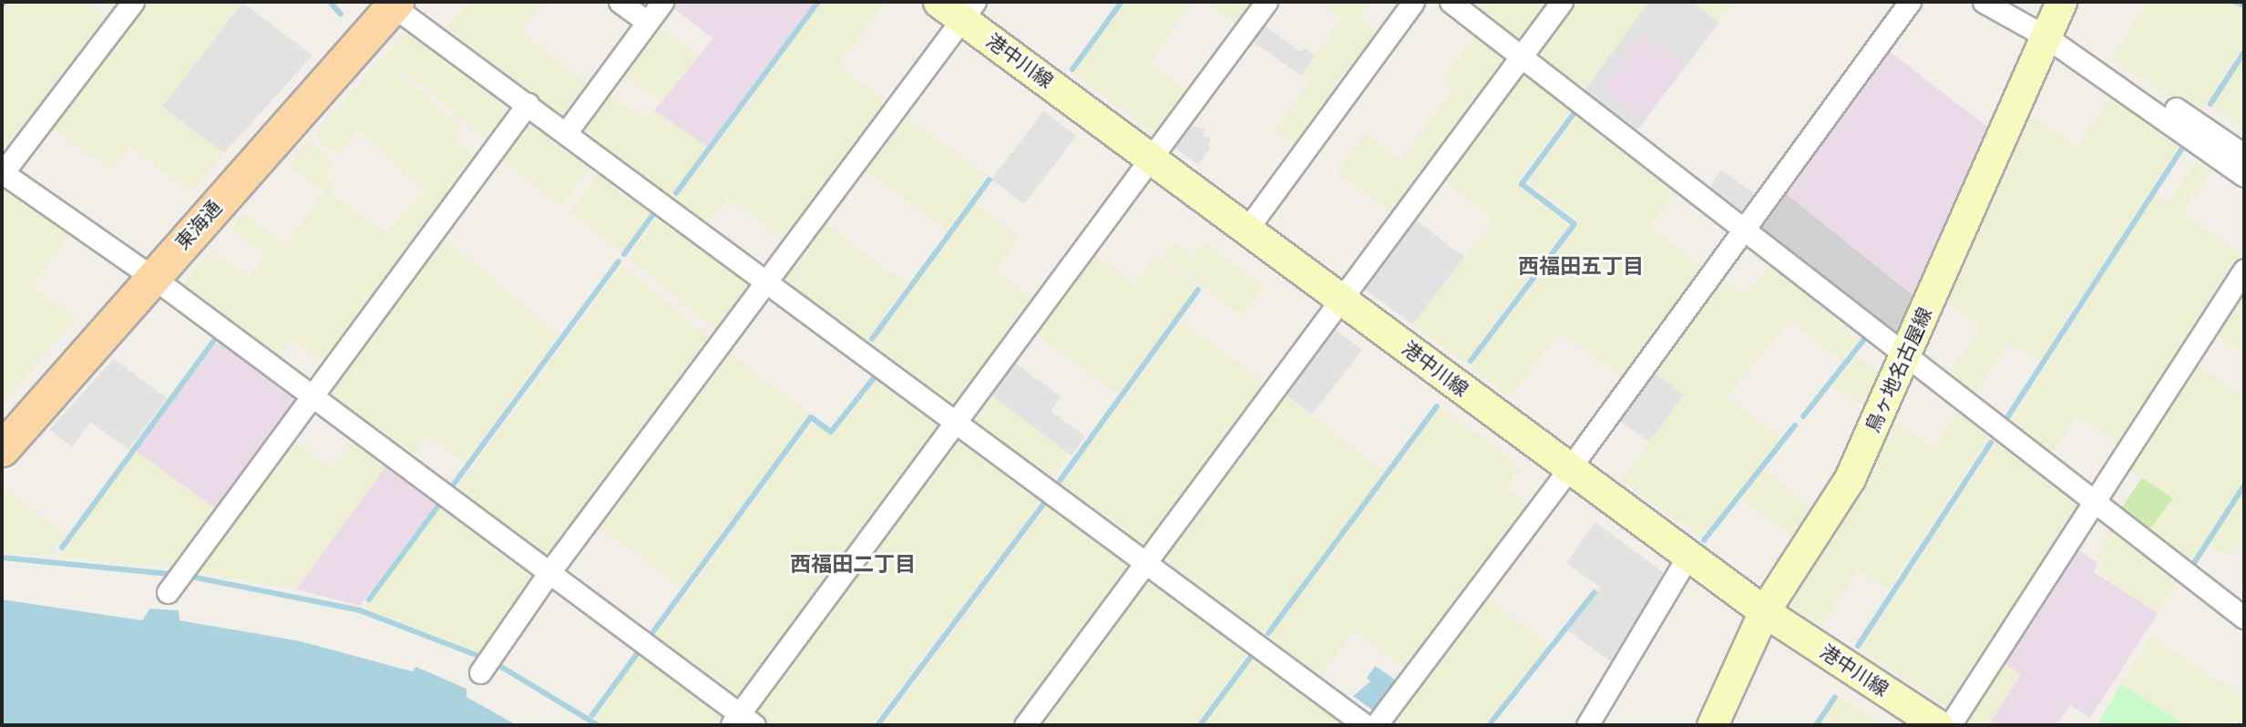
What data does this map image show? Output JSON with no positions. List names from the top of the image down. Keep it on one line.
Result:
{"streets":{"main road":["港中川線","東海通","鳥ヶ地名古屋線"]},"crossings":[["港中川線","鳥ヶ地名古屋線"]],"districts":["西福田五丁目","西福田二丁目"]}
